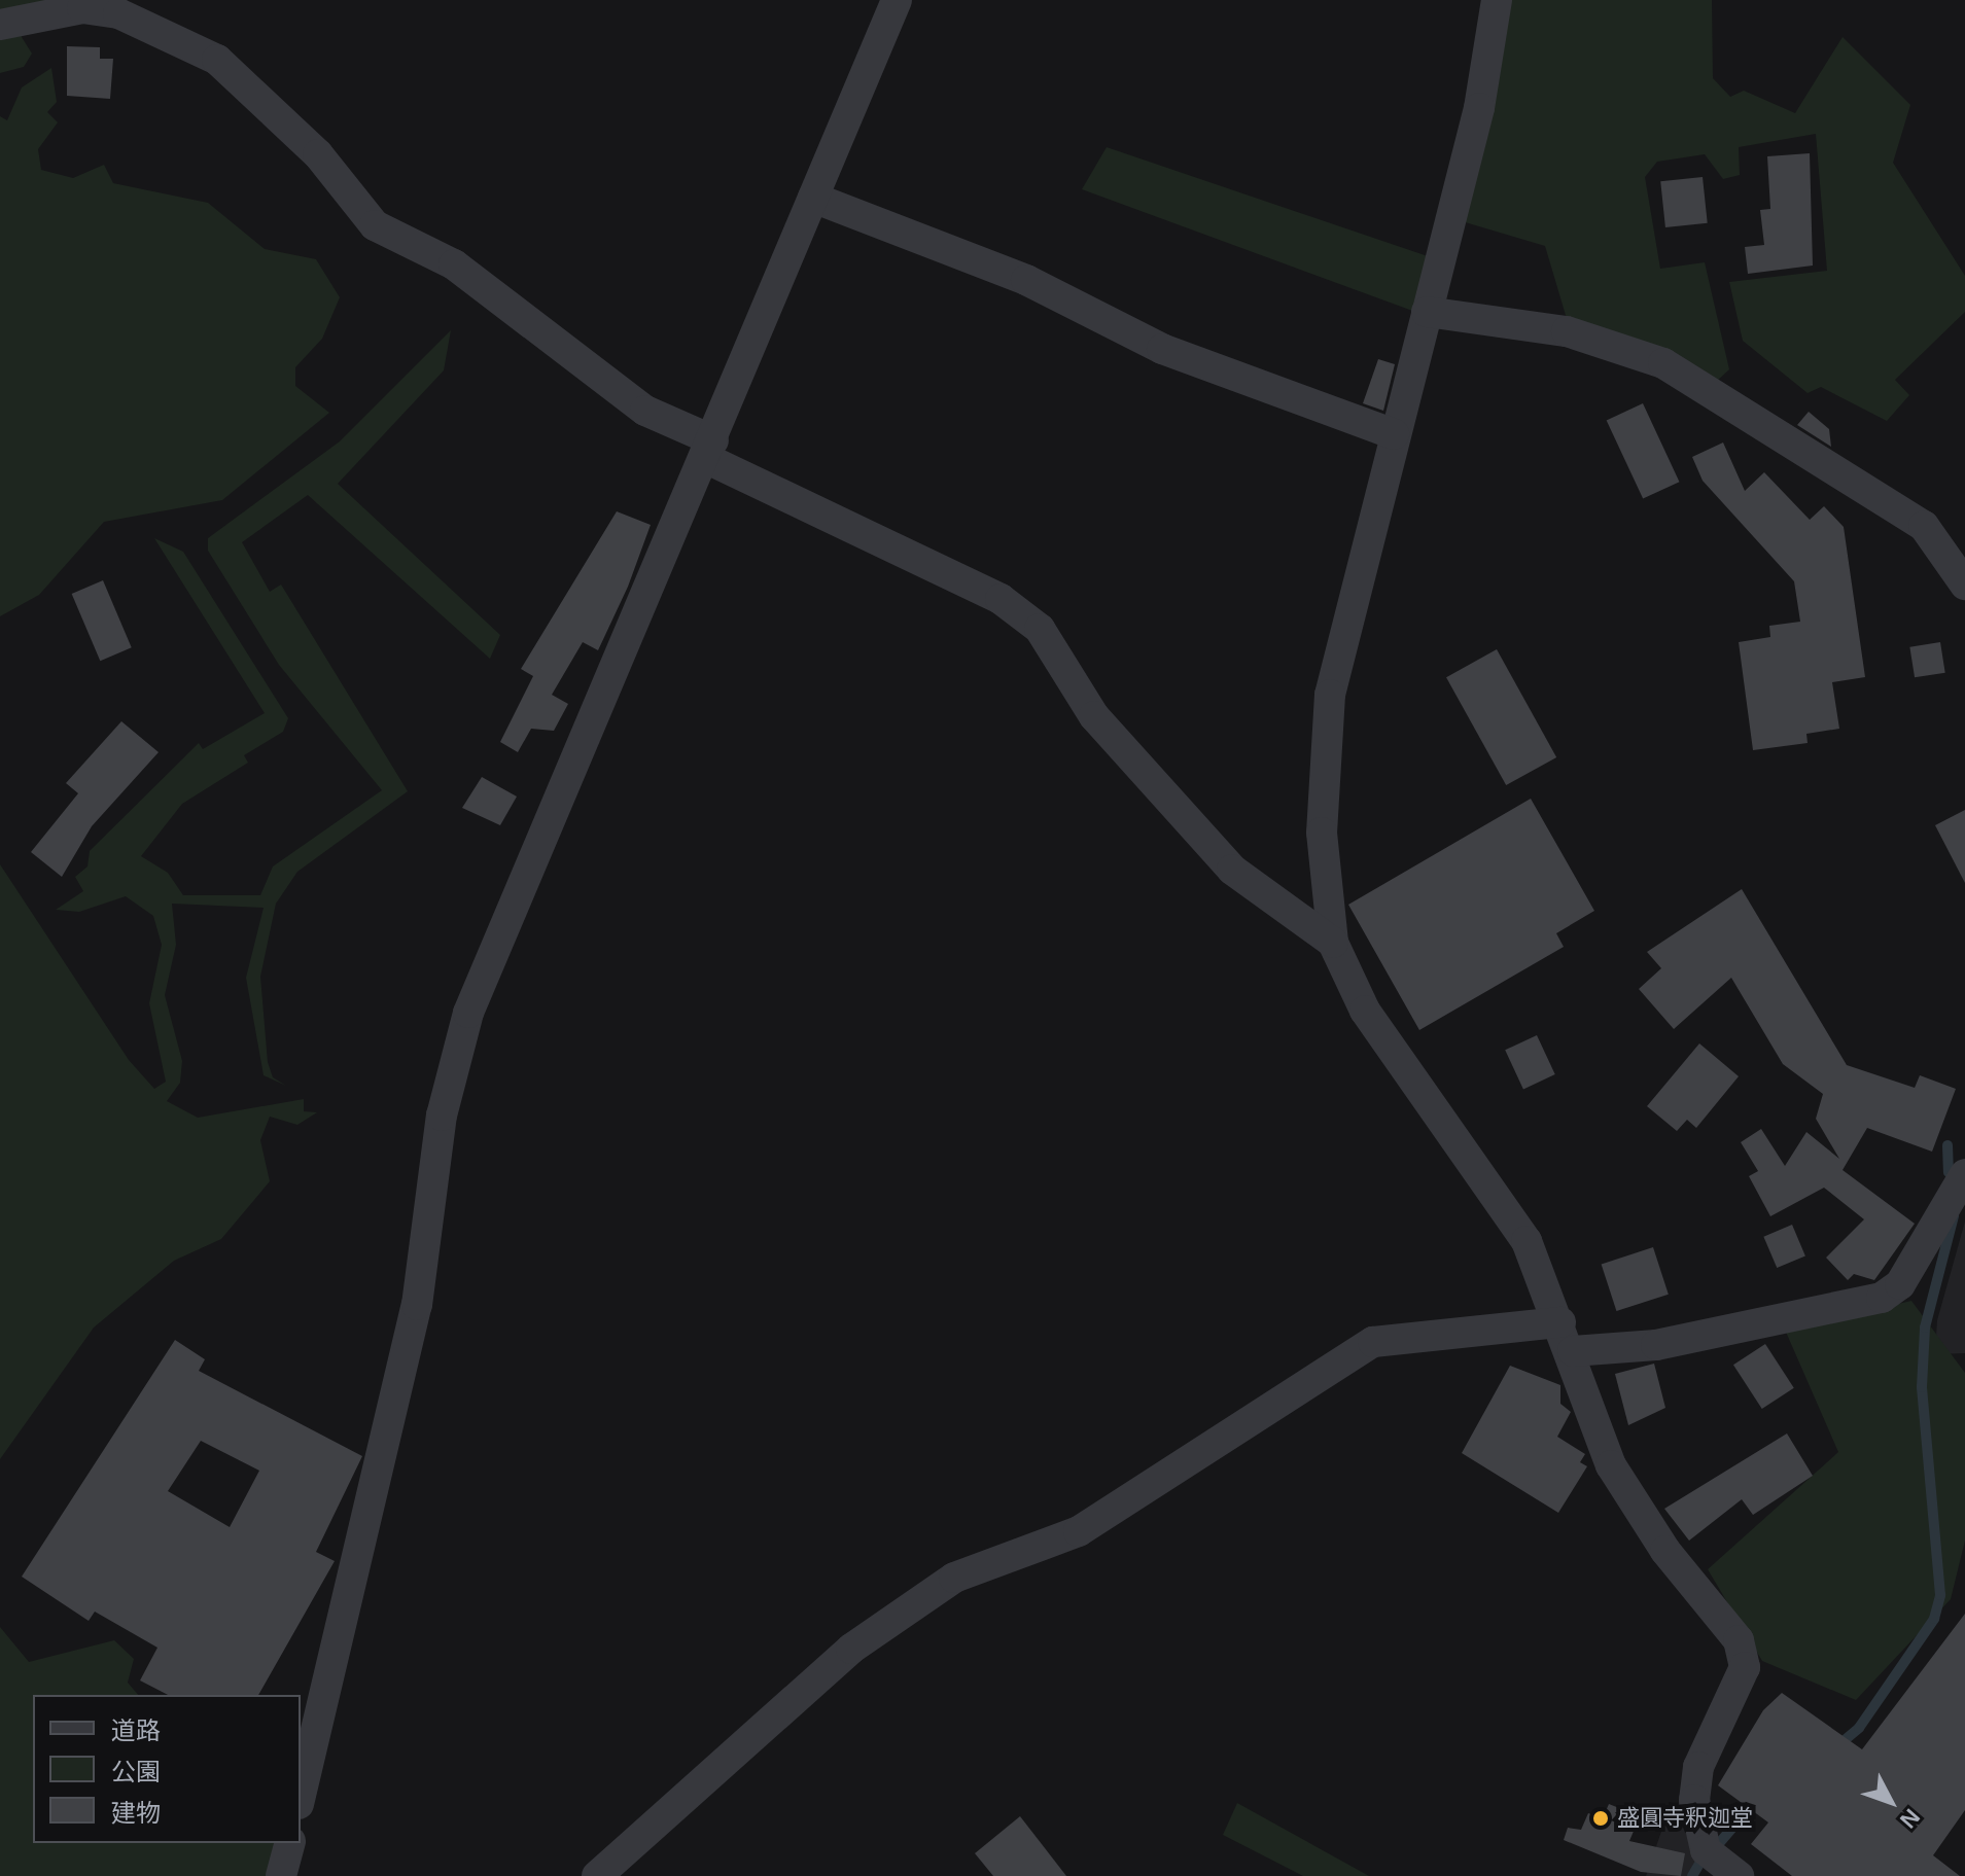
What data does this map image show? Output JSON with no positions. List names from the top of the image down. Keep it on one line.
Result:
{"places":["盛圓寺釈迦堂"],"legend":["道路","公園","建物"],"north":"bottom right"}
